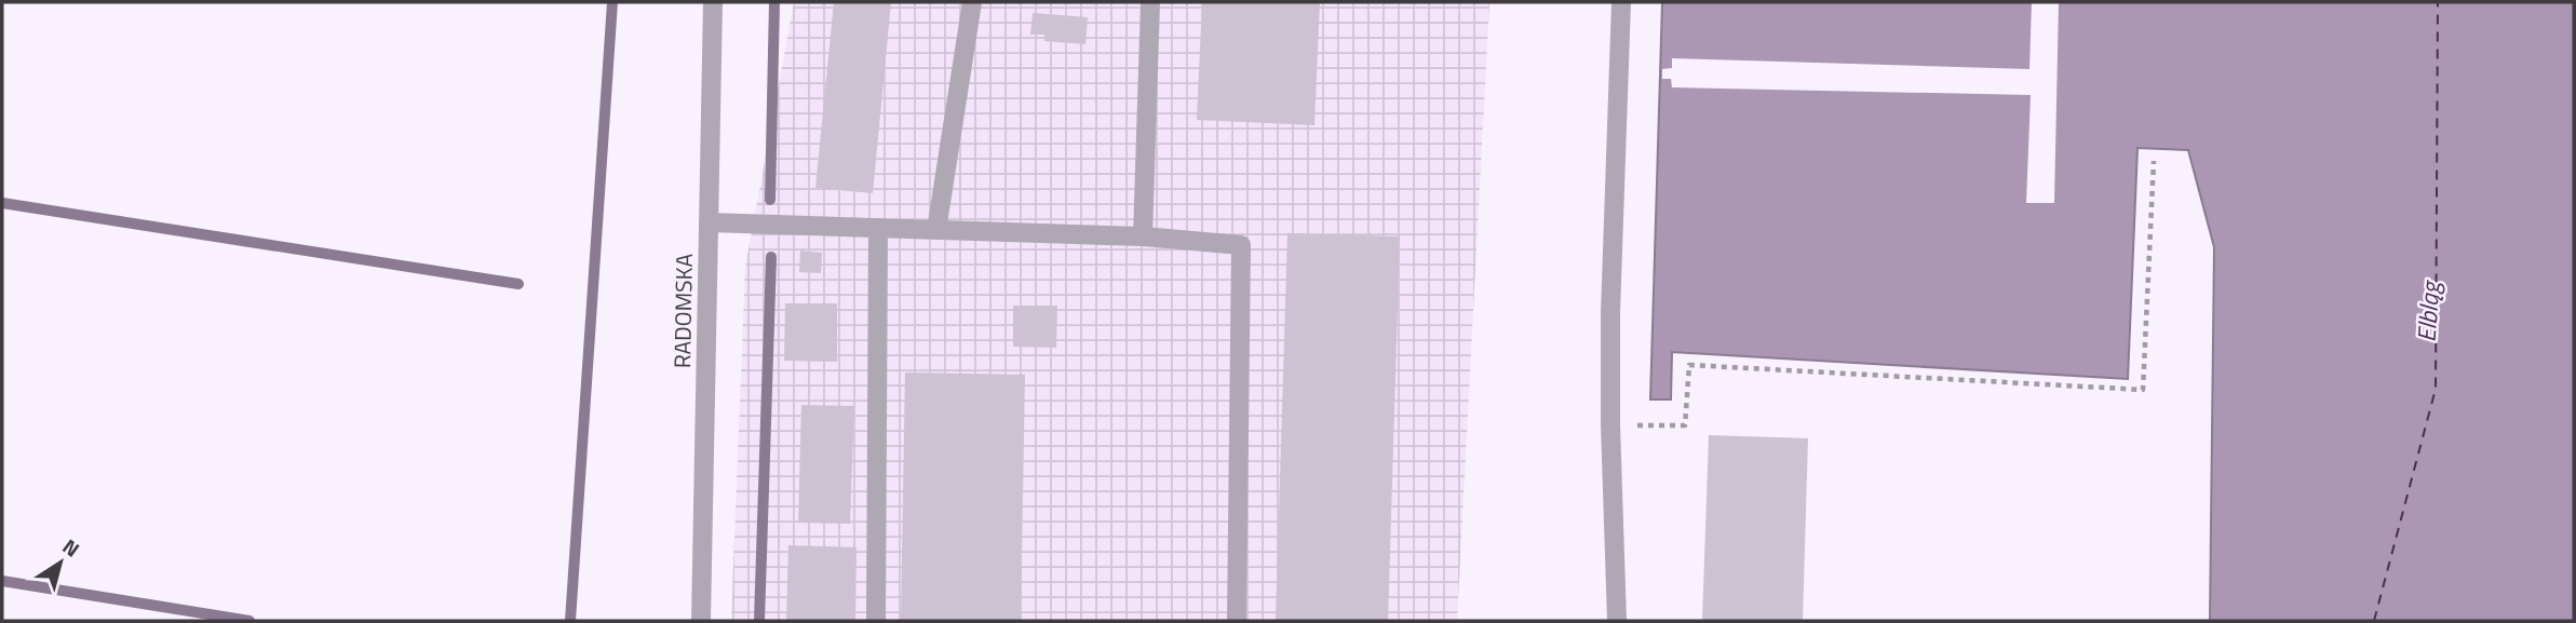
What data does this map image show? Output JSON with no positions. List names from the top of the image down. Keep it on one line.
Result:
{"streets":{"street":["RADOMSKA"]},"water":["Elbląg"],"north":"top right"}
